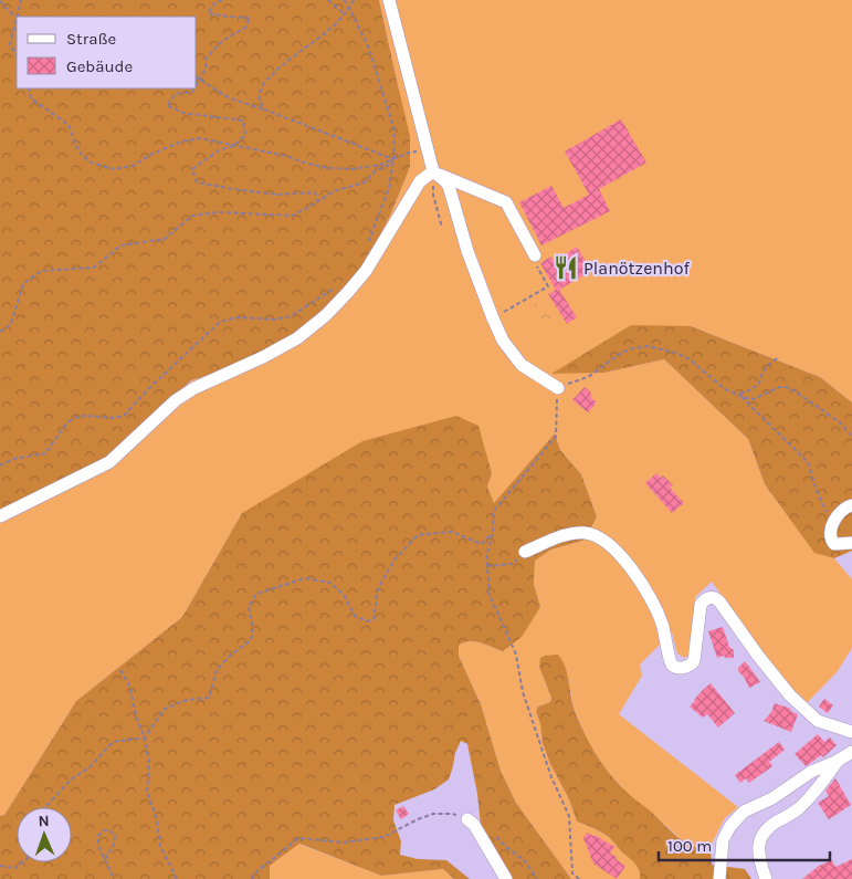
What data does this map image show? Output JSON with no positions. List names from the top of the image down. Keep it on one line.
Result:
{"places":{"restaurant":["Planötzenhof"]},"legend":["Straße","Gebäude"],"scale_bar":"100 m","north":"top"}
